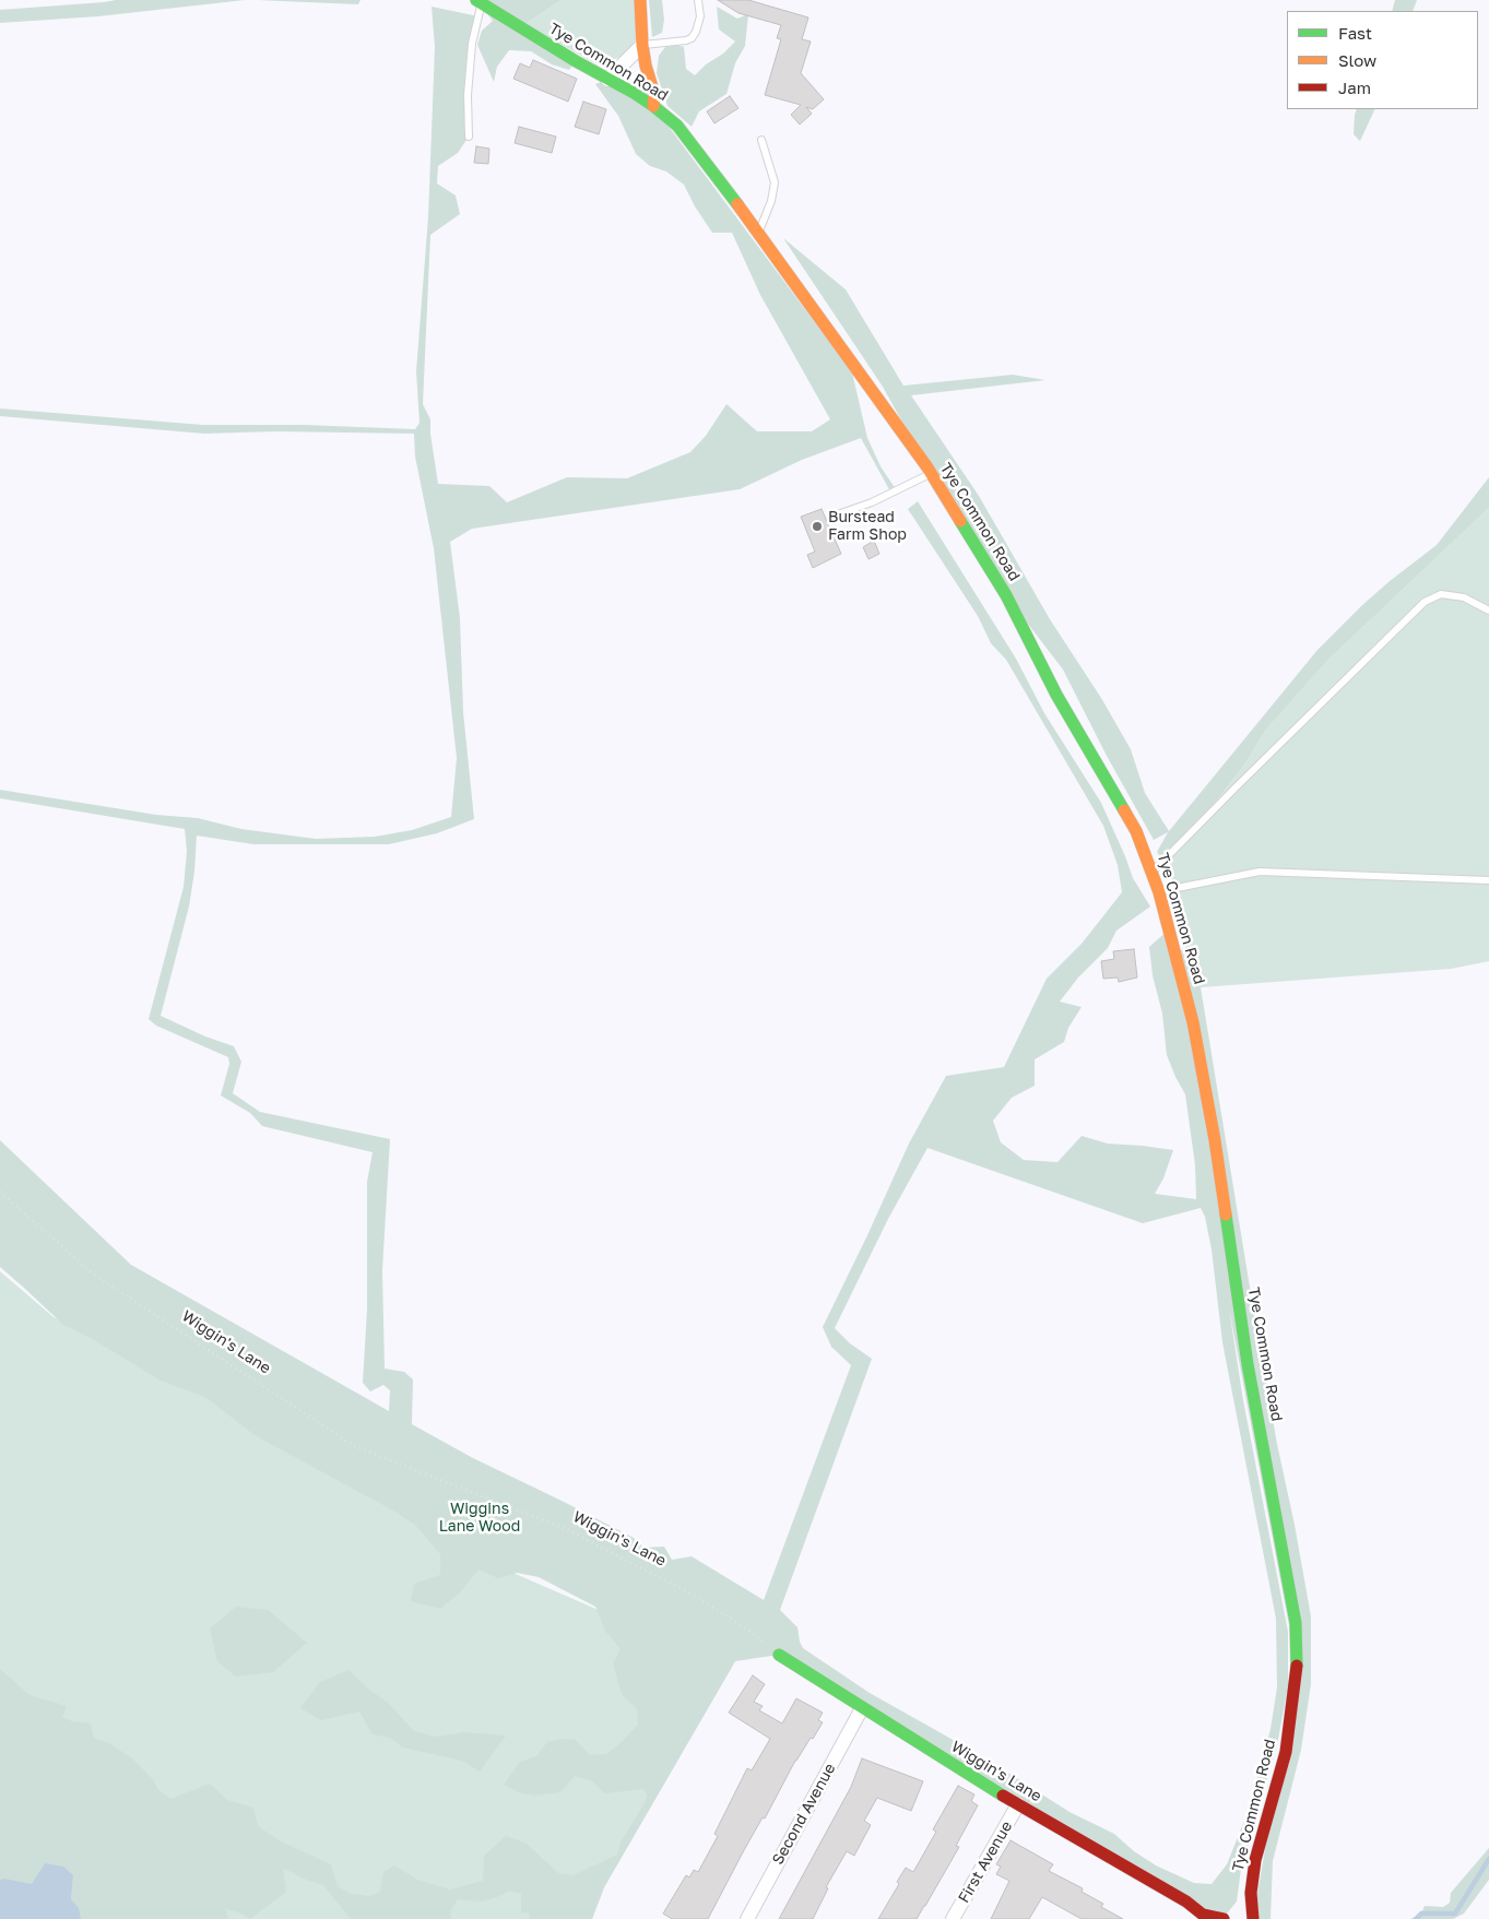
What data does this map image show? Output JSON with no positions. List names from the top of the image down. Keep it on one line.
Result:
{"streets":{"street":["Tye Common Road","Wiggin's Lane","Second Avenue","First Avenue"]},"crossings":[["Wiggin's Lane","Second Avenue"],["Wiggin's Lane","First Avenue"]],"parks":["Wiggins Lane Wood"],"places":["Burstead Farm Shop"],"legend":["Fast","Slow","Jam"]}
